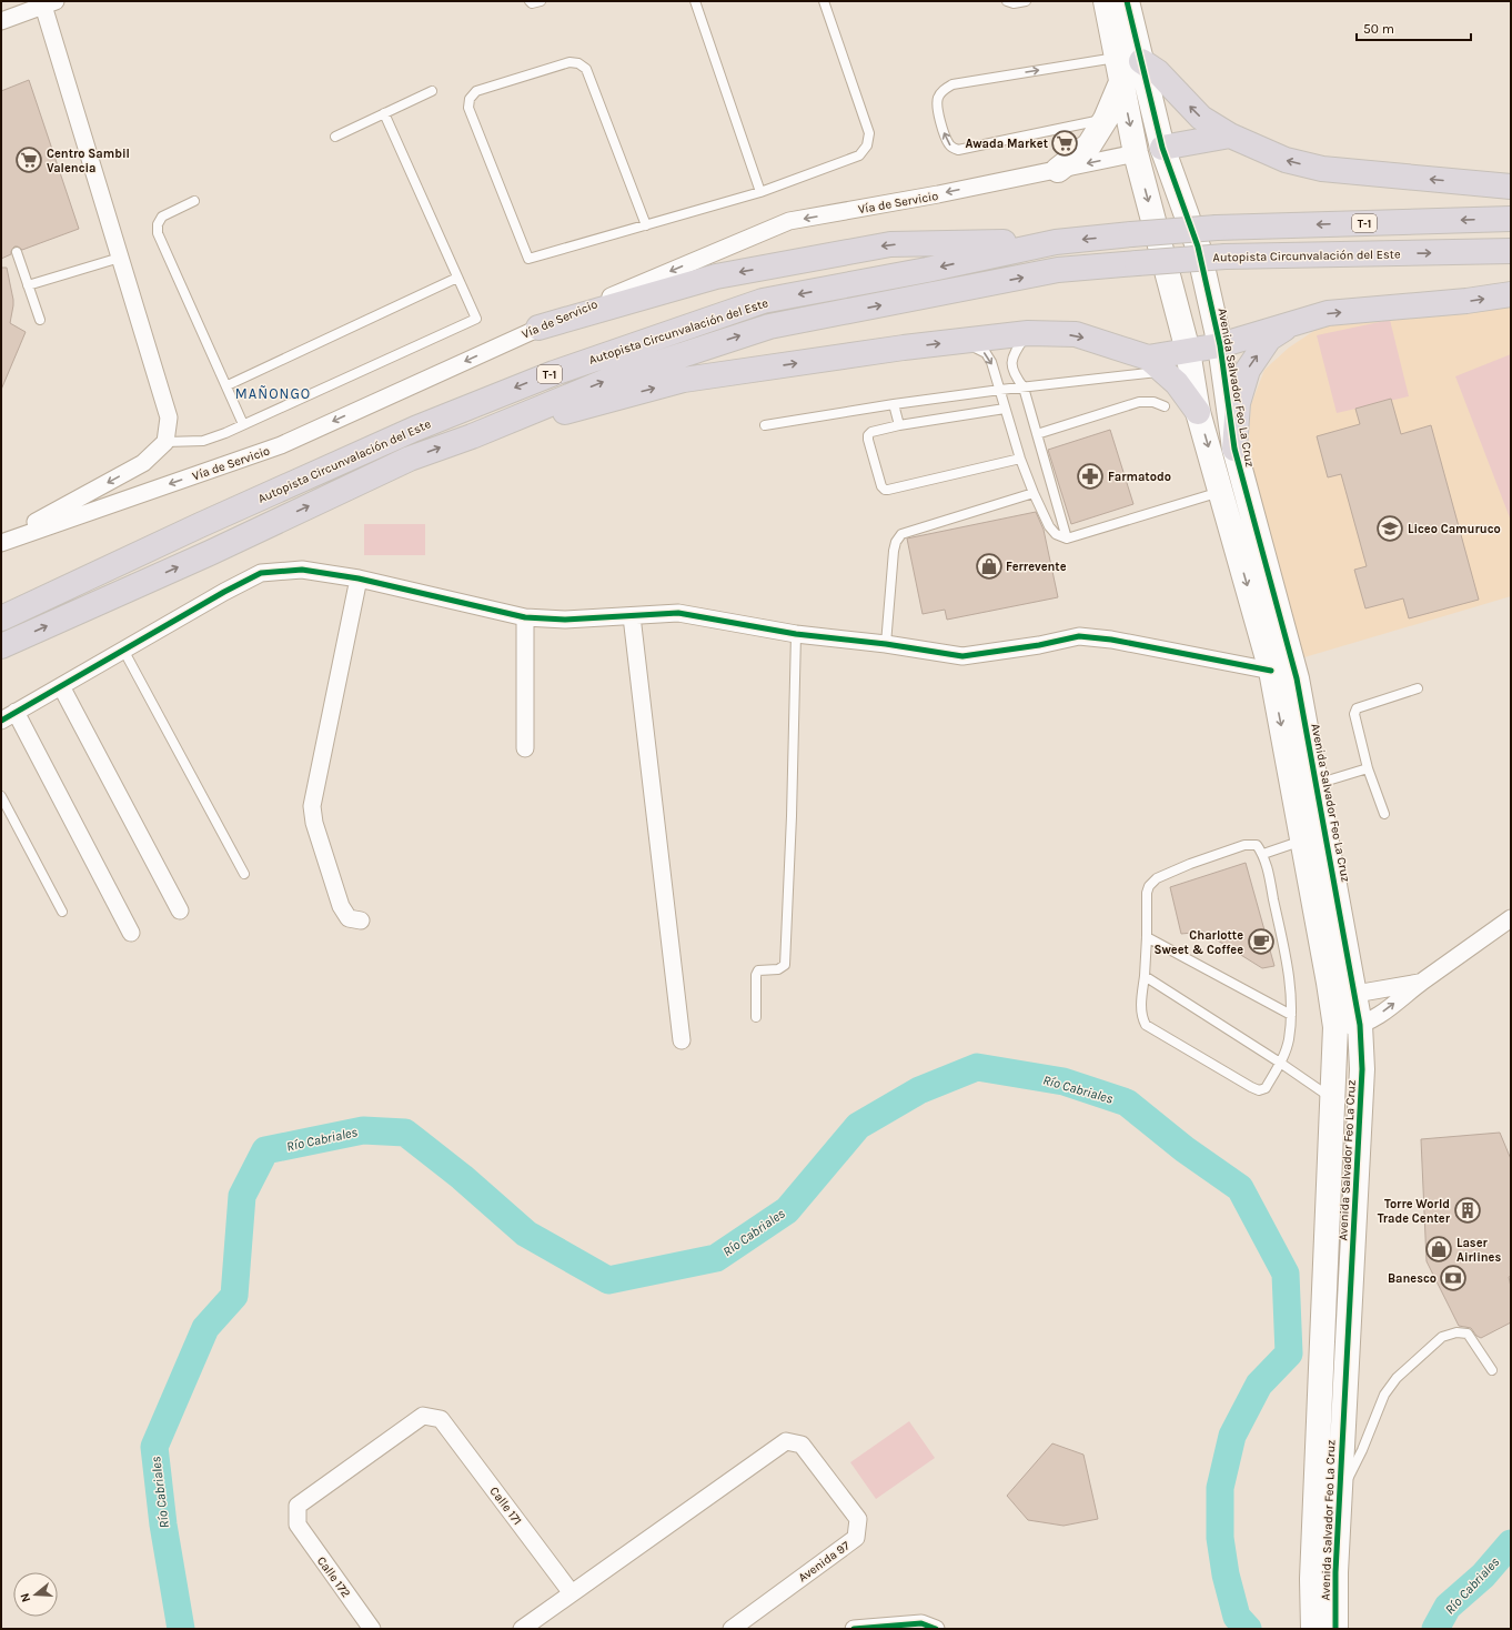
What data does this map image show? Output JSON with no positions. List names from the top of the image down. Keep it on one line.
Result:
{"streets":{"highway":["T-1","Autopista Circunvalación del Este"],"street":["Vía de Servicio","Avenida Salvador Feo La Cruz","Calle 171","Avenida 97","Calle 172"]},"crossings":[["Vía de Servicio","Avenida Salvador Feo La Cruz"],["Calle 171","Avenida 97"],["Calle 171","Calle 172"]],"districts":["MAÑONGO"],"water":["Río Cabriales"],"places":{"supermarket":["Awada Market","Centro Sambil Valencia"],"pharmacy":["Farmatodo"],"school or university":["Liceo Camuruco"],"shop":["Ferrevente","Laser Airlines"],"cafe":["Charlotte Sweet & Coffee"],"building":["Torre World Trade Center"],"bank":["Banesco"]},"scale_bar":"50 m","north":"left"}
